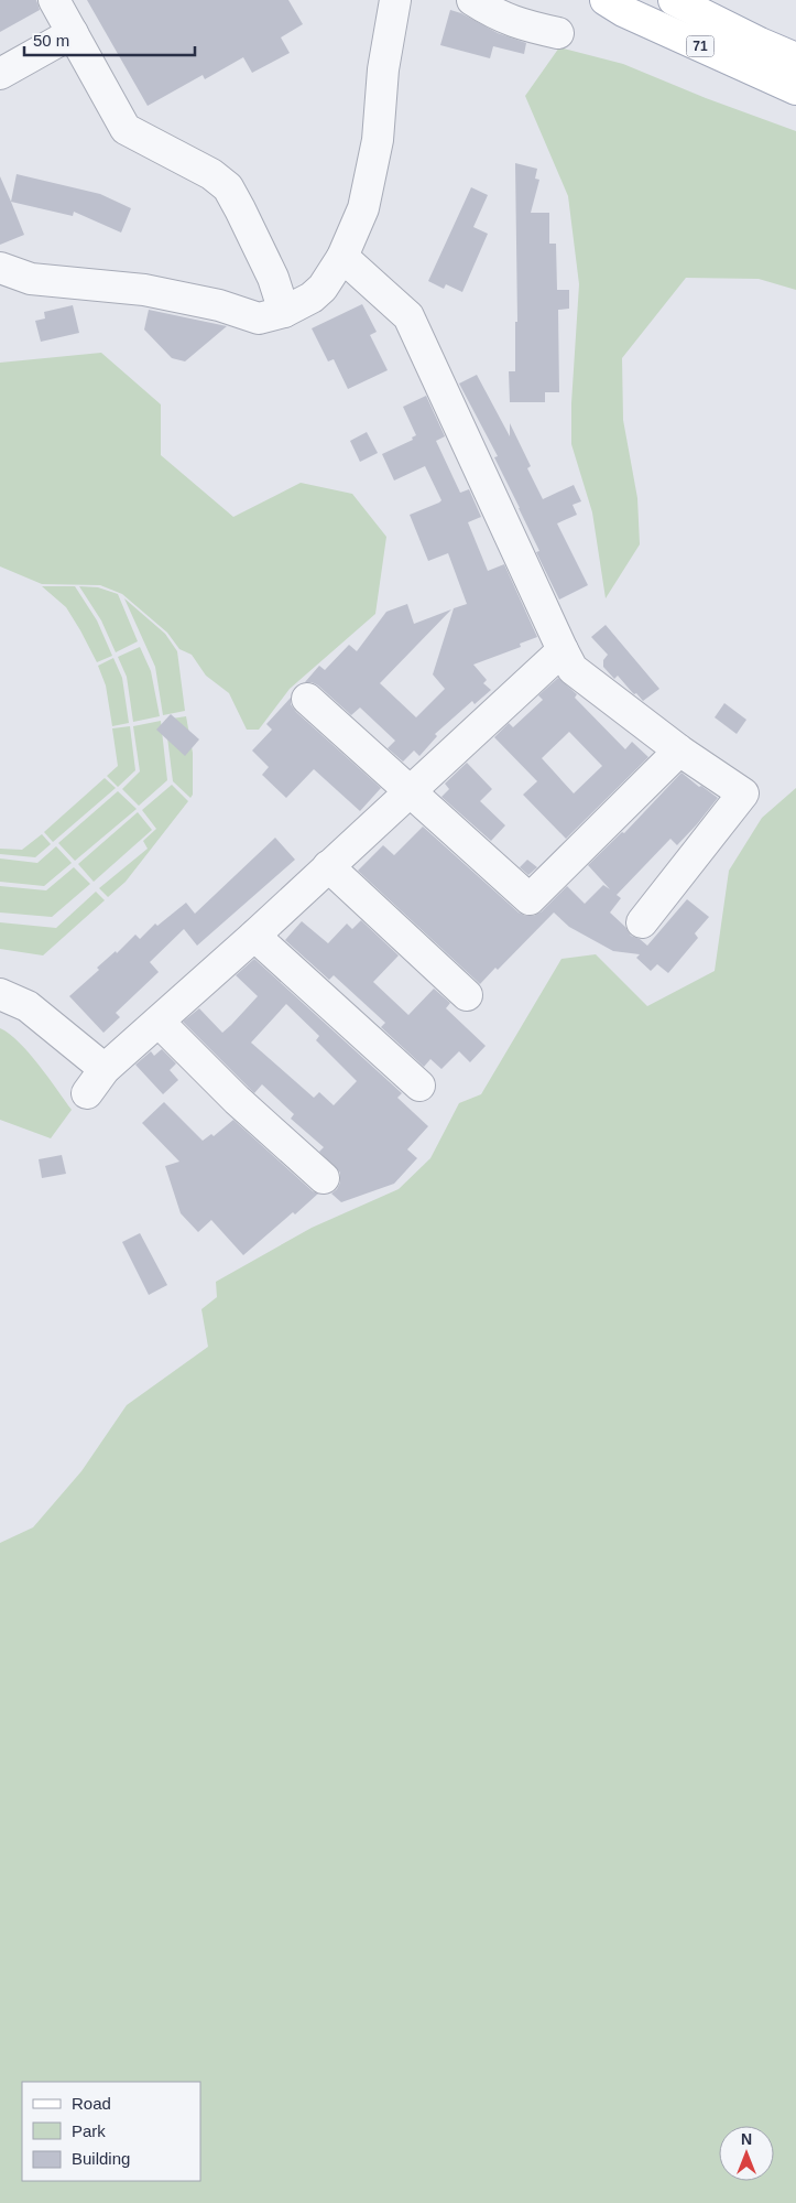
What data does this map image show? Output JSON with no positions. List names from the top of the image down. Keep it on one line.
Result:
{"streets":{"main road":["71"]},"legend":["Road","Park","Building"],"scale_bar":"50 m","north":"top"}
